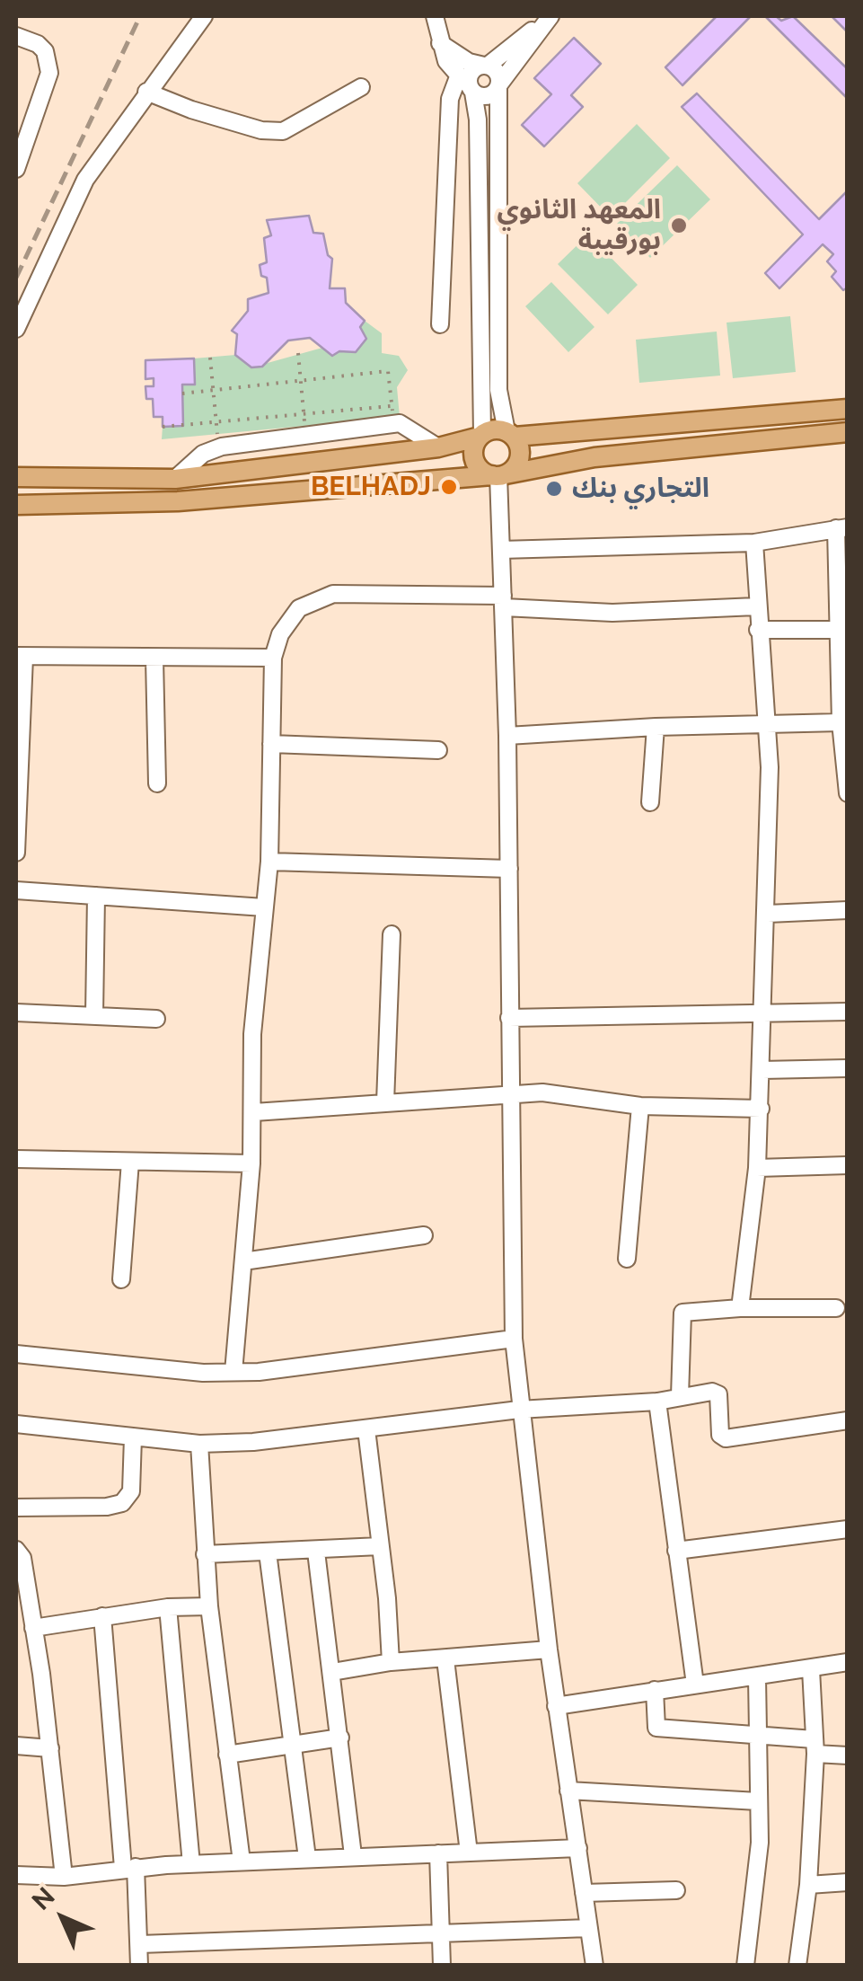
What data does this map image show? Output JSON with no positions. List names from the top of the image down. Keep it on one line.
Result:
{"places":["المعهد الثانوي بورقيبة","BELHADJ","التجاري بنك"],"north":"top left"}
